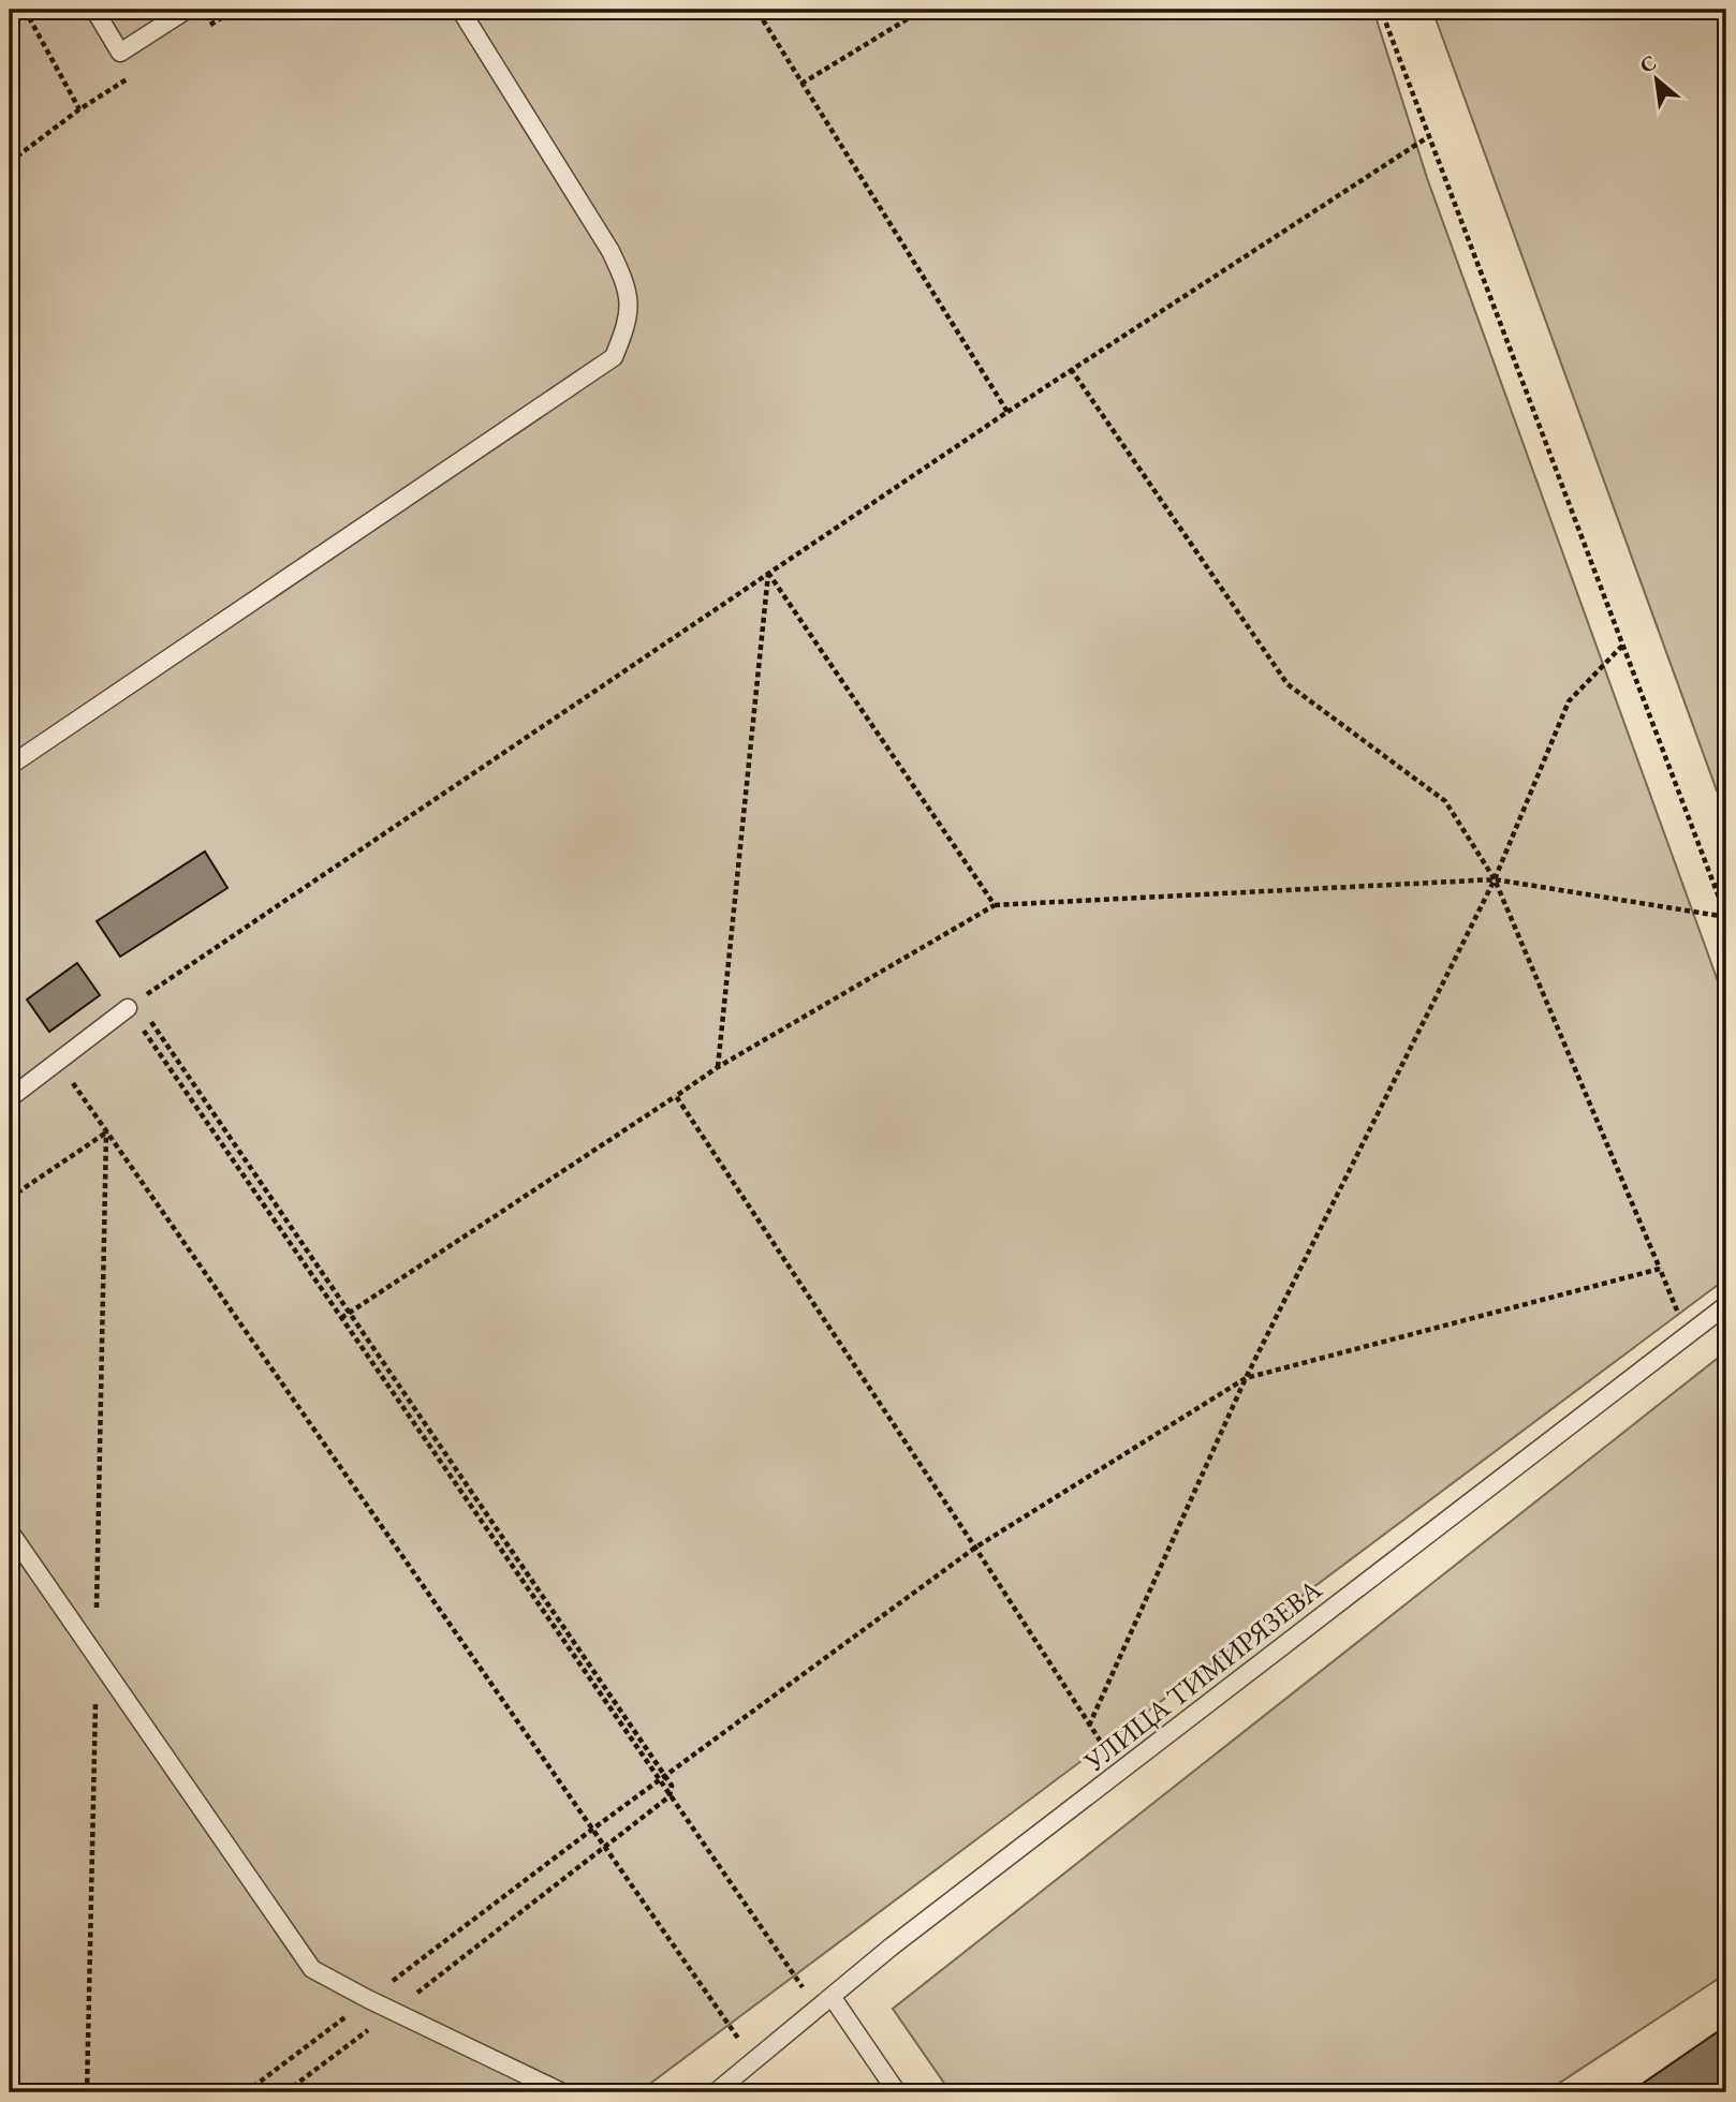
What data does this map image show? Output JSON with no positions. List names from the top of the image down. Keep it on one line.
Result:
{"streets":{"lane":["УЛИЦА ТИМИРЯЗЕВА"]},"north":"top left"}
